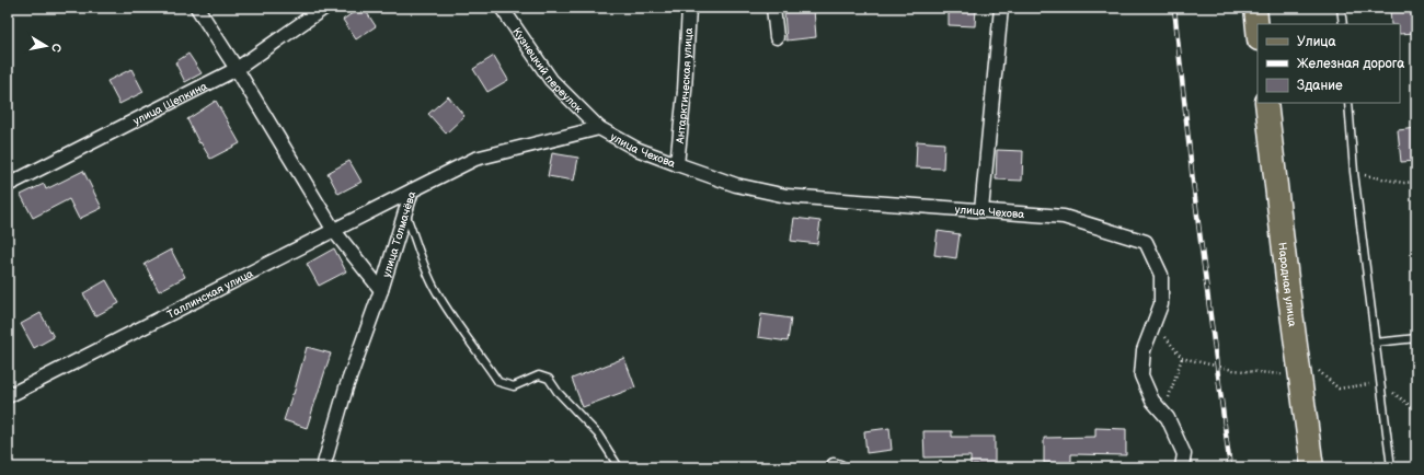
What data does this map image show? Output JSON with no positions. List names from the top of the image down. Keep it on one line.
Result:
{"streets":{"main road":["Народная улица"],"street":["Кузнецкий переулок","Антарктическая улица","улица Щепкина","улица Чехова","улица Толмачёва","Таллинская улица"]},"crossings":[["Кузнецкий переулок","улица Чехова"],["Кузнецкий переулок","улица Толмачёва"],["Антарктическая улица","улица Чехова"],["улица Чехова","улица Толмачёва"],["улица Толмачёва","Таллинская улица"]],"legend":["Улица","Железная дорога","Здание"],"north":"right"}
